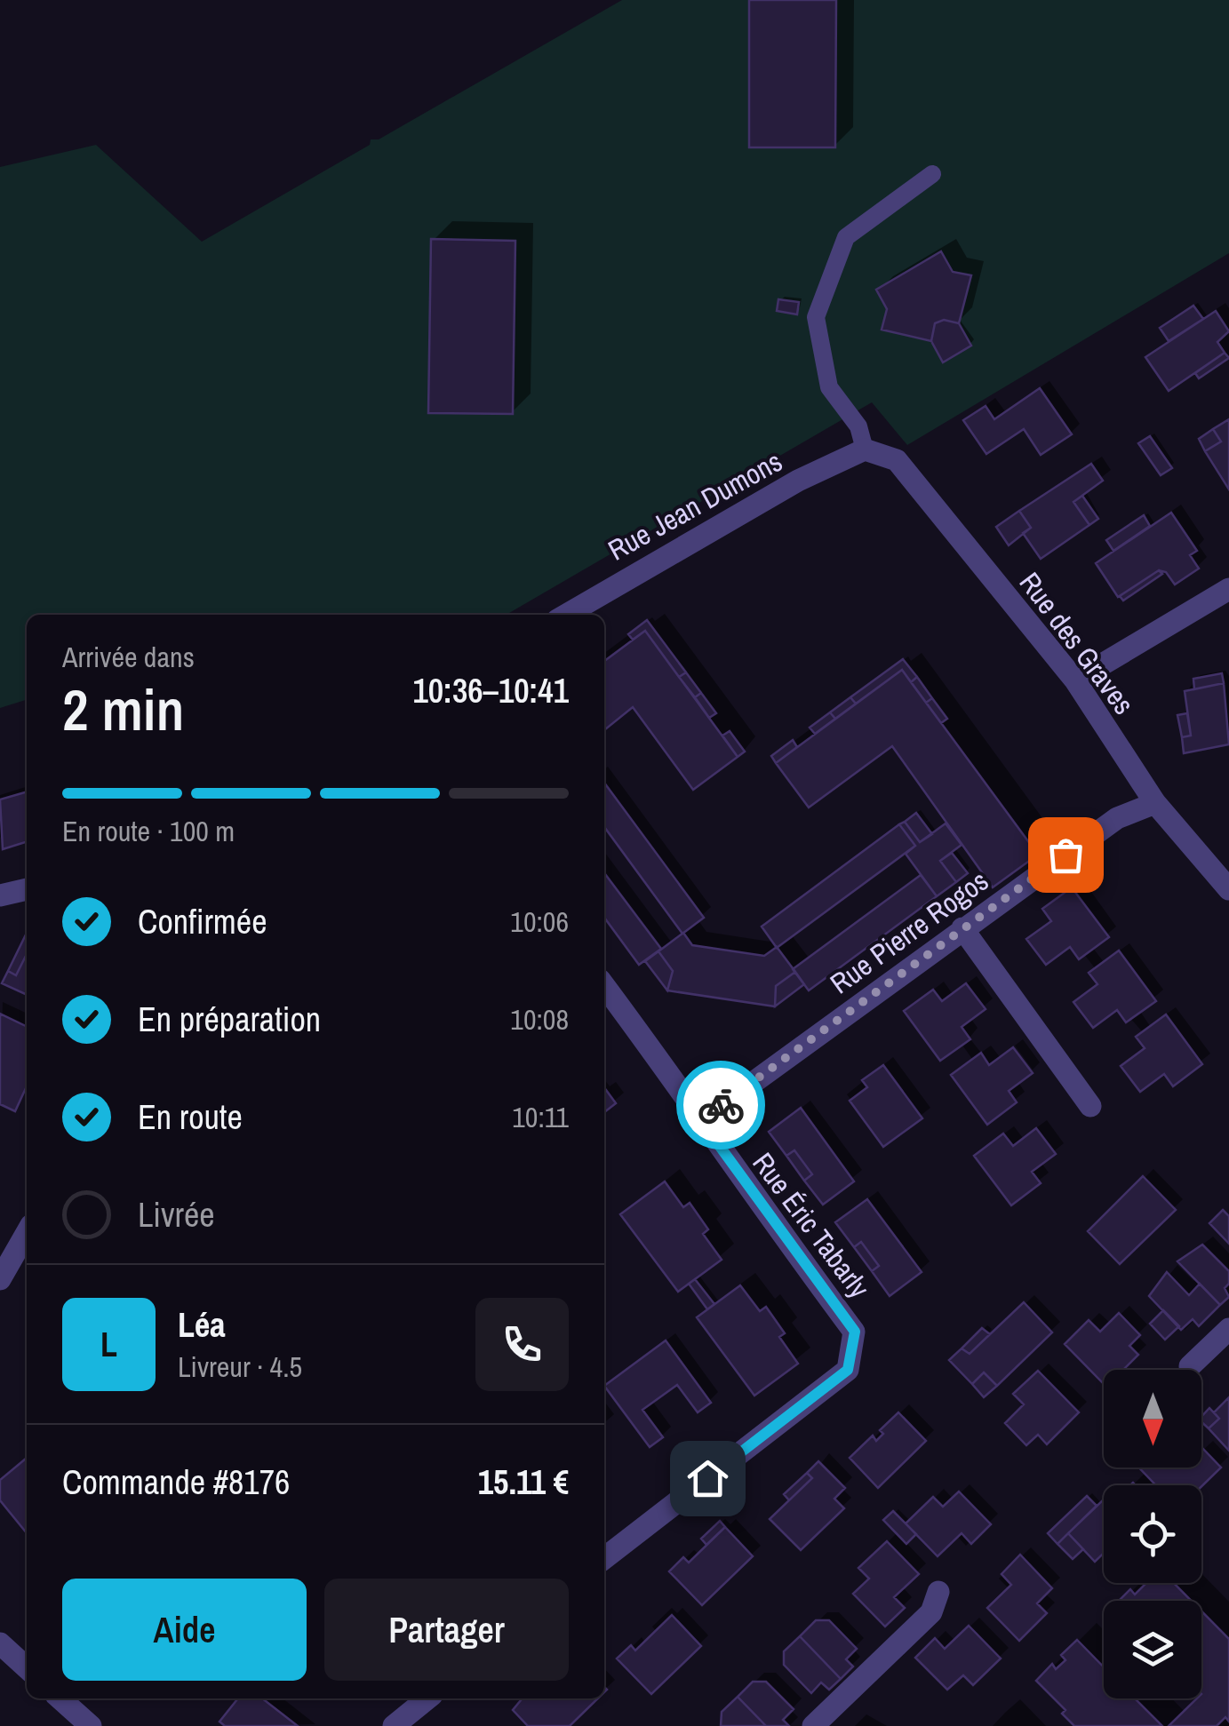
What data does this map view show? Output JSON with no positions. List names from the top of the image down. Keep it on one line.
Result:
{"streets":{"street":["Rue Jean Dumons","Rue des Graves","Rue Pierre Rogos","Rue Éric Tabarly"]},"crossings":[["Rue Jean Dumons","Rue des Graves"],["Rue des Graves","Rue Pierre Rogos"],["Rue Pierre Rogos","Rue Éric Tabarly"]],"north":"bottom","page":{"heading":["2 min","Arrivée dans","10:36–10:41"],"panel":["Léa","Livreur · 4.5","Commande #8176","15.11 €"],"bar":"En route · 100 m","list":[["Confirmée","10:06"],["En préparation","10:08"],["En route","10:11"],"Livrée"],"round":"L","buttons":["Aide","Partager"]}}
